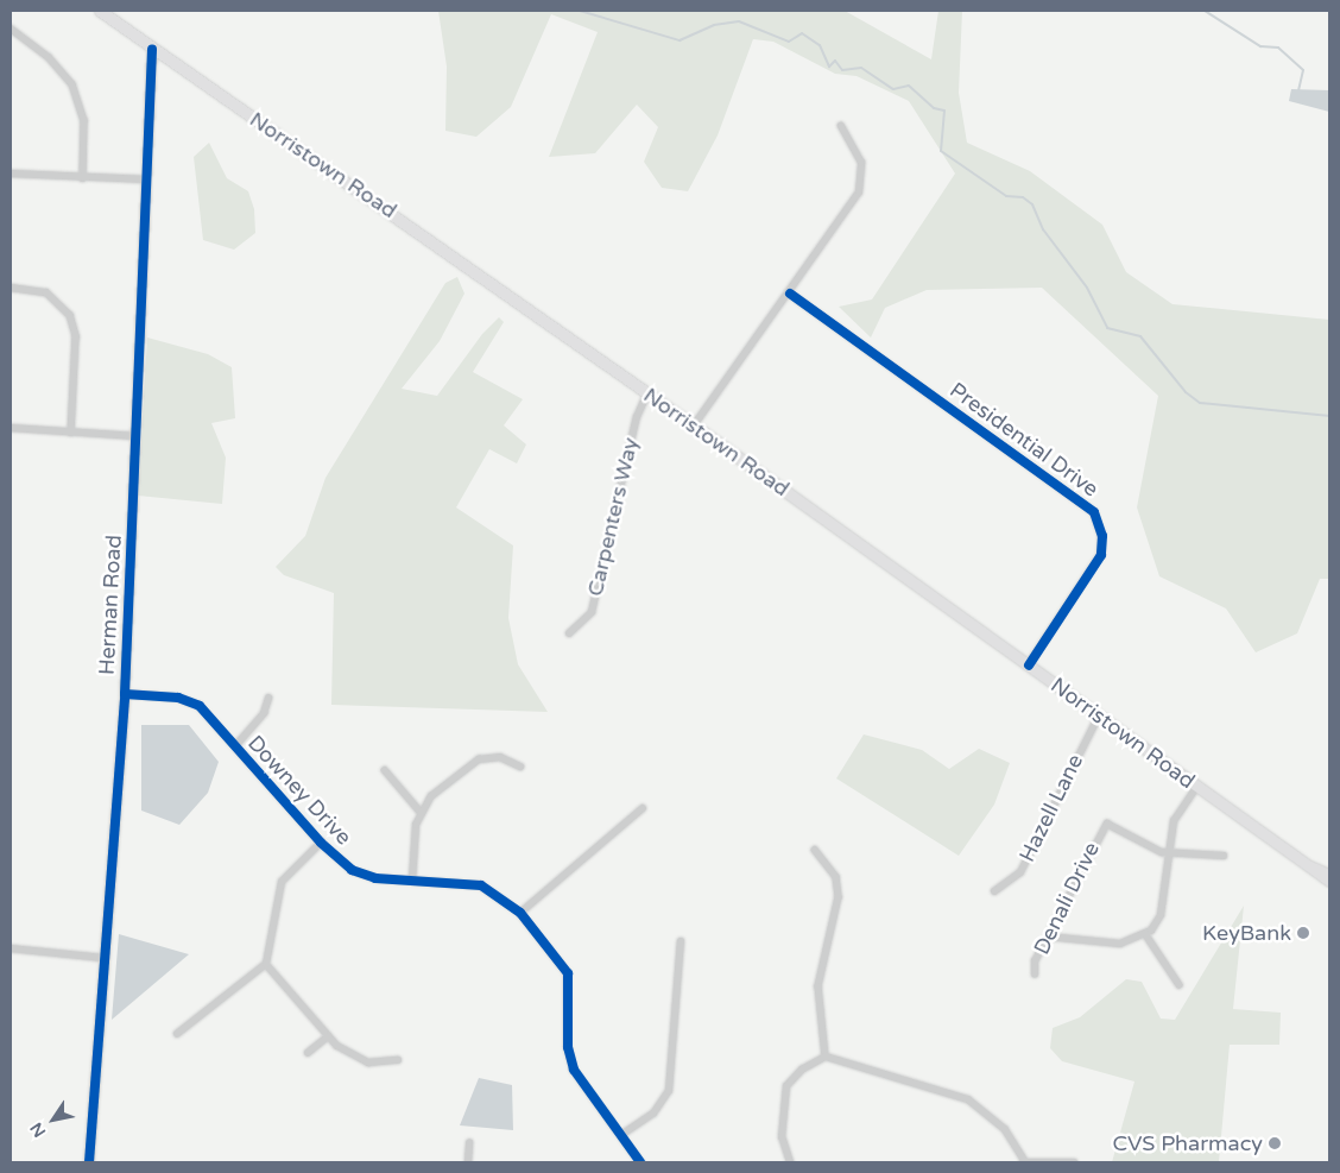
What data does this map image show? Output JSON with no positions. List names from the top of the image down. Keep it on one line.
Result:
{"streets":{"main road":["Norristown Road"],"street":["Presidential Drive","Carpenters Way","Herman Road","Downey Drive","Hazell Lane","Denali Drive"]},"crossings":[["Norristown Road","Presidential Drive"],["Norristown Road","Carpenters Way"],["Norristown Road","Herman Road"],["Norristown Road","Hazell Lane"],["Herman Road","Downey Drive"]],"places":["KeyBank","CVS Pharmacy"],"north":"bottom left"}
